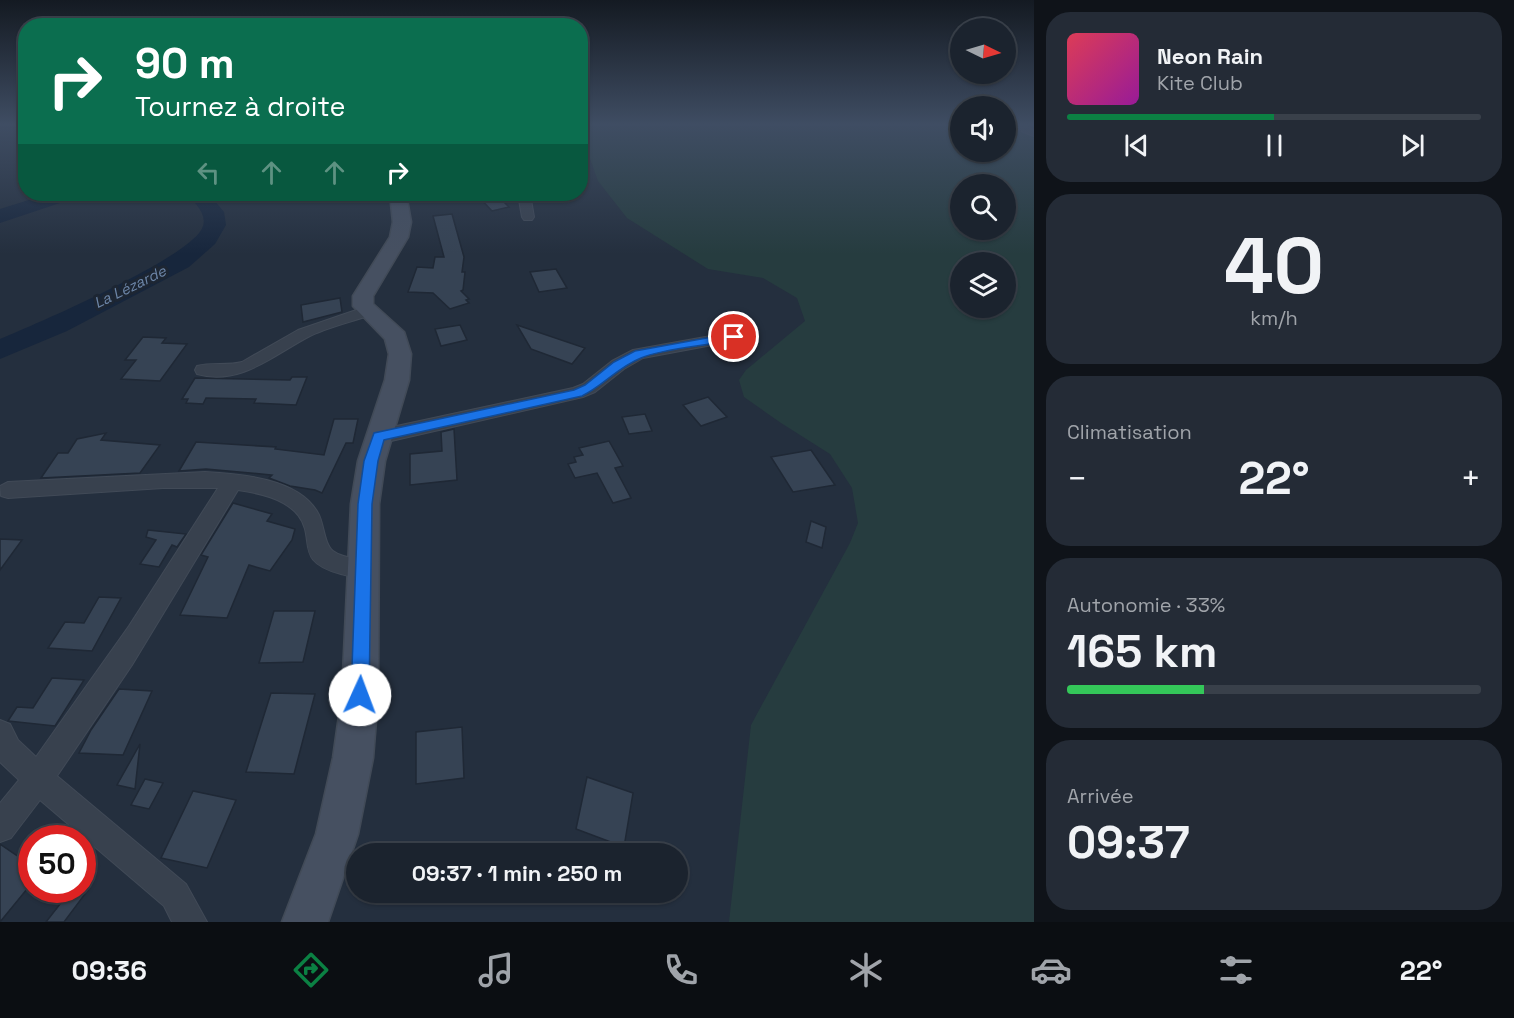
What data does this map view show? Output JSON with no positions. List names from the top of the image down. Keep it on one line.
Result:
{"water":["La Lézarde"],"north":"right","page":{"turn":["90 m","Tournez à droite"],"song":["Neon Rain","Kite Club"],"tile":[["40","km/h"],"Climatisation",["Autonomie · 33%","165 km"],["Arrivée","09:37"]],"heat":["−","22°","+"],"limit":"50","trip":"09:37 · 1 min · 250 m","tabs":["09:36","22°"]}}
